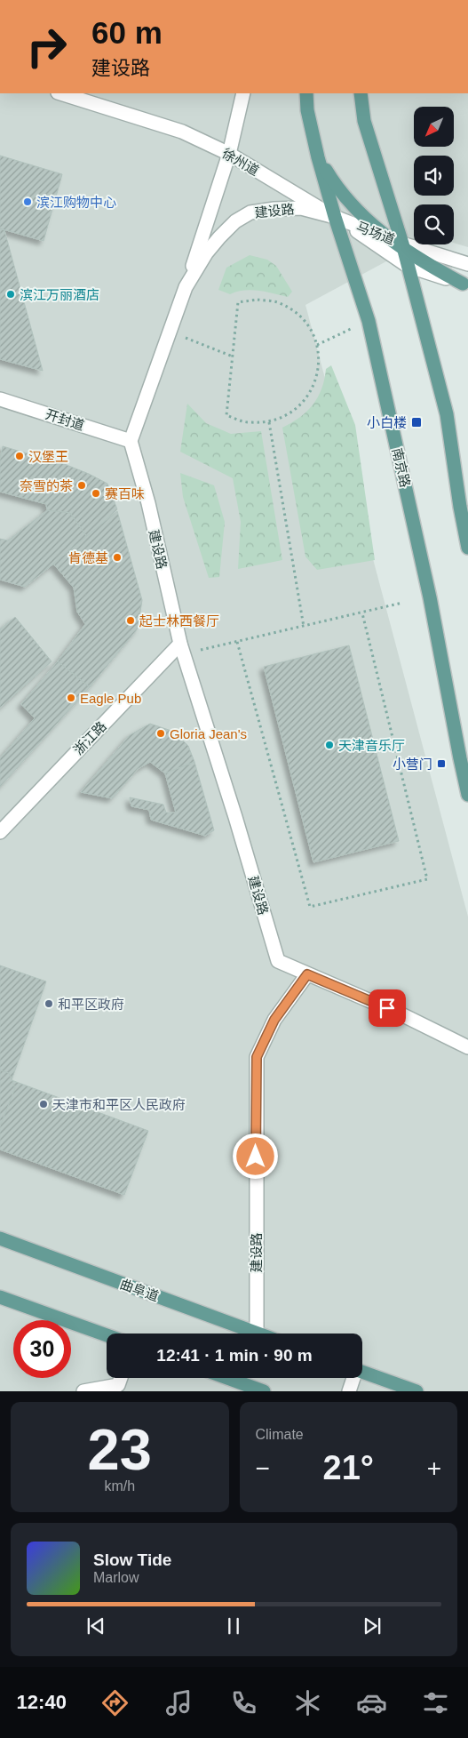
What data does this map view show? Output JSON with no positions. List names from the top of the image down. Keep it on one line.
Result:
{"streets":{"main road":["南京路","曲阜道"],"street":["徐州道","建设路","马场道","开封道","浙江路"]},"crossings":[["徐州道","建设路"],["徐州道","马场道"],["徐州道","南京路"],["建设路","马场道"],["建设路","开封道"],["建设路","南京路"],["建设路","浙江路"],["建设路","曲阜道"],["马场道","南京路"]],"places":{"other":["滨江购物中心","滨江万丽酒店","汉堡王","奈雪的茶","赛百味","肯德基","起士林西餐厅","Eagle Pub","Gloria Jean's","天津音乐厅","和平区政府","天津市和平区人民政府"],"transit":["小白楼","小营门"]},"north":"bottom left","page":{"turn":["60 m","建设路"],"limit":"30","trip":"12:41 · 1 min · 90 m","tile":[["23","km/h"],"Climate"],"heat":["−","21°","+"],"song":["Slow Tide","Marlow"],"tabs":"12:40"}}
